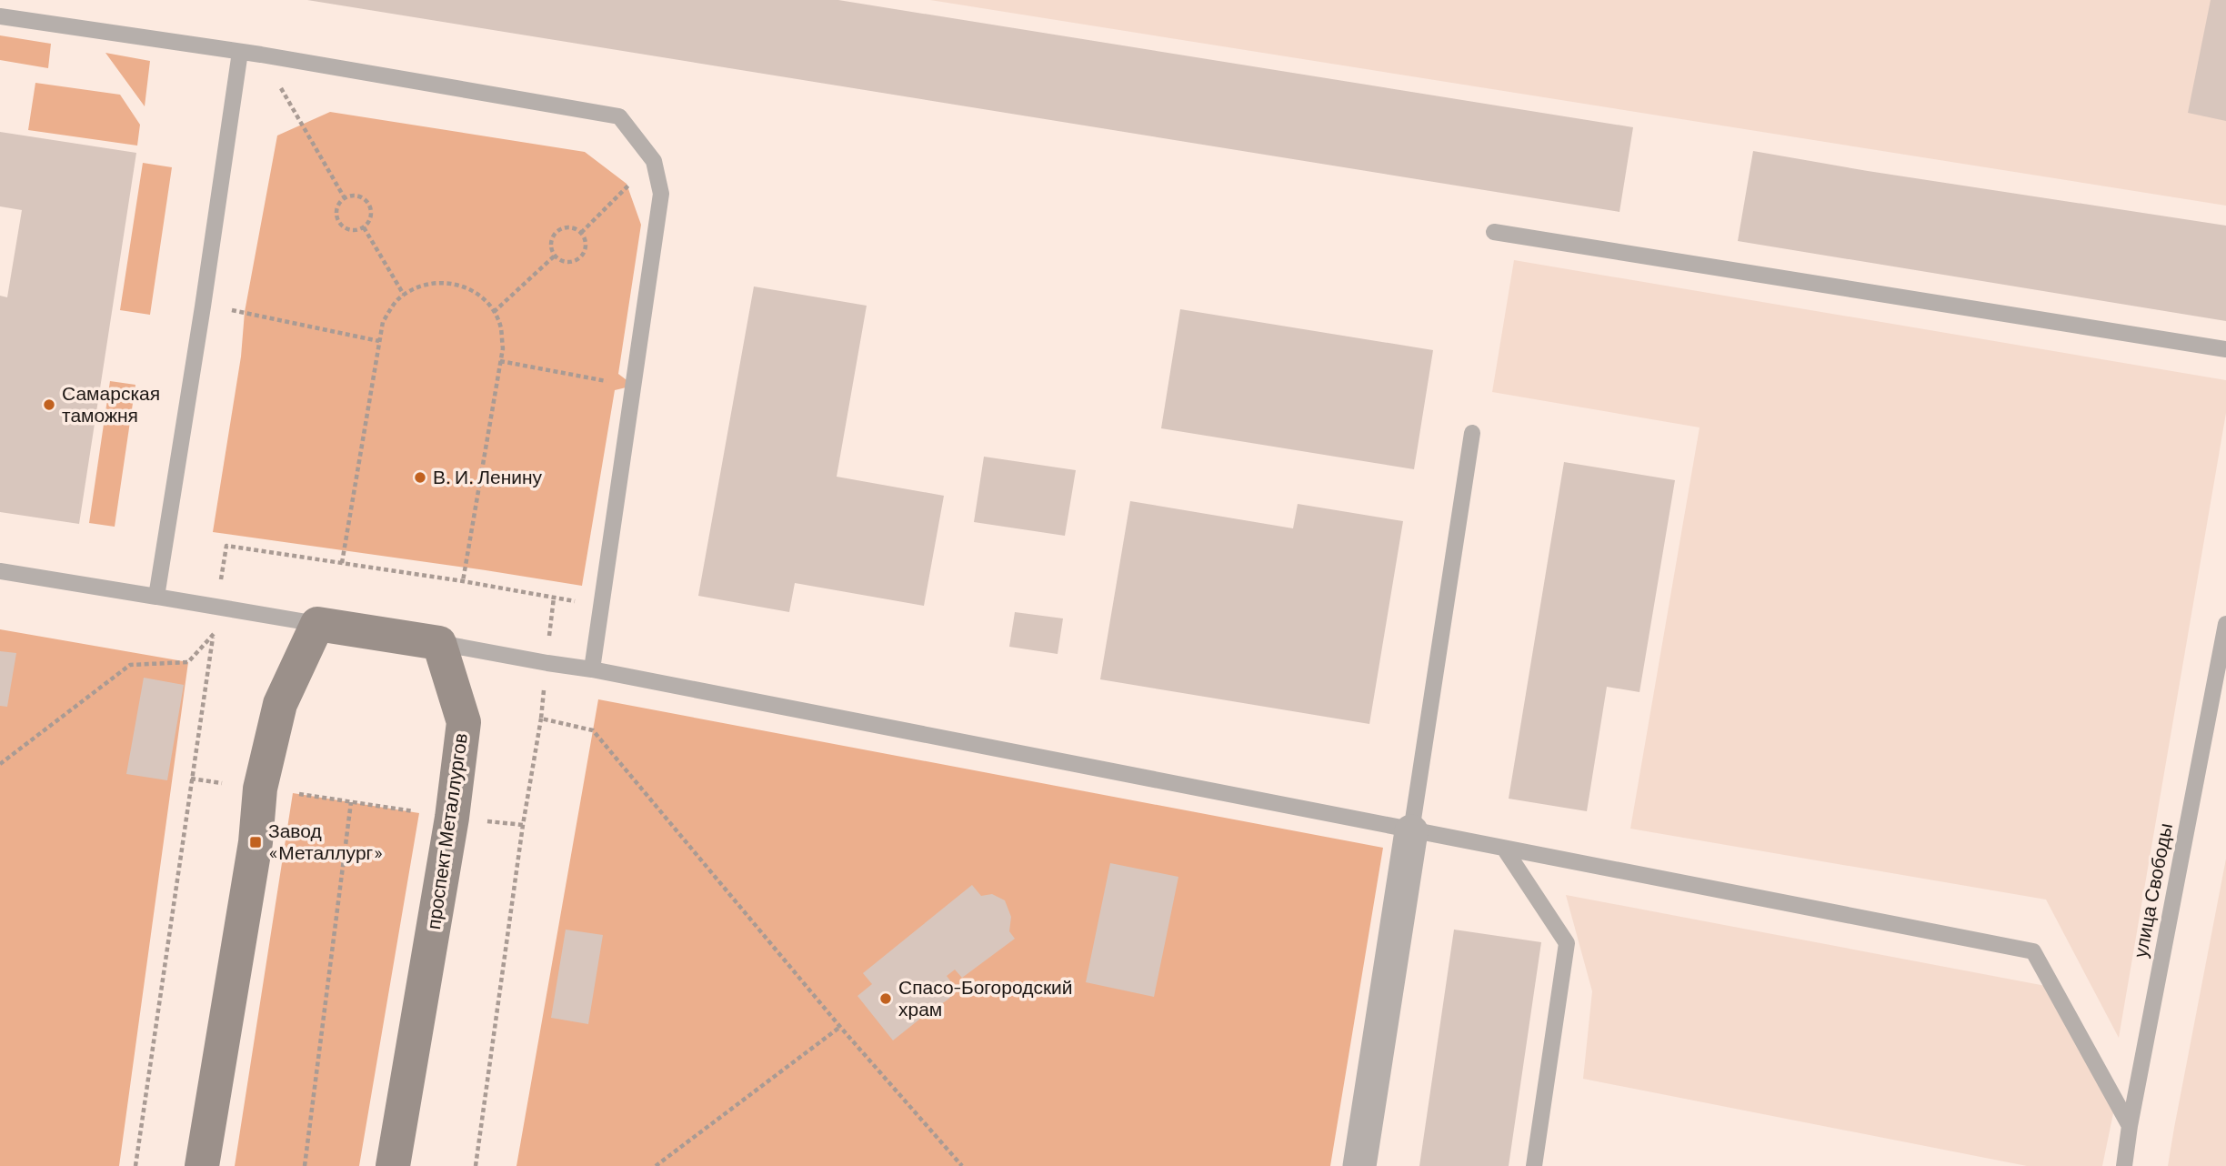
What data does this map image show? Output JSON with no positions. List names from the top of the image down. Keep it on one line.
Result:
{"streets":{"street":["проспект Металлургов"],"lane":["улица Свободы"]},"places":{"other":["Самарская таможня","В. И. Ленину","Спасо-Богородский храм"],"transit":["Завод «Металлург»"]}}
